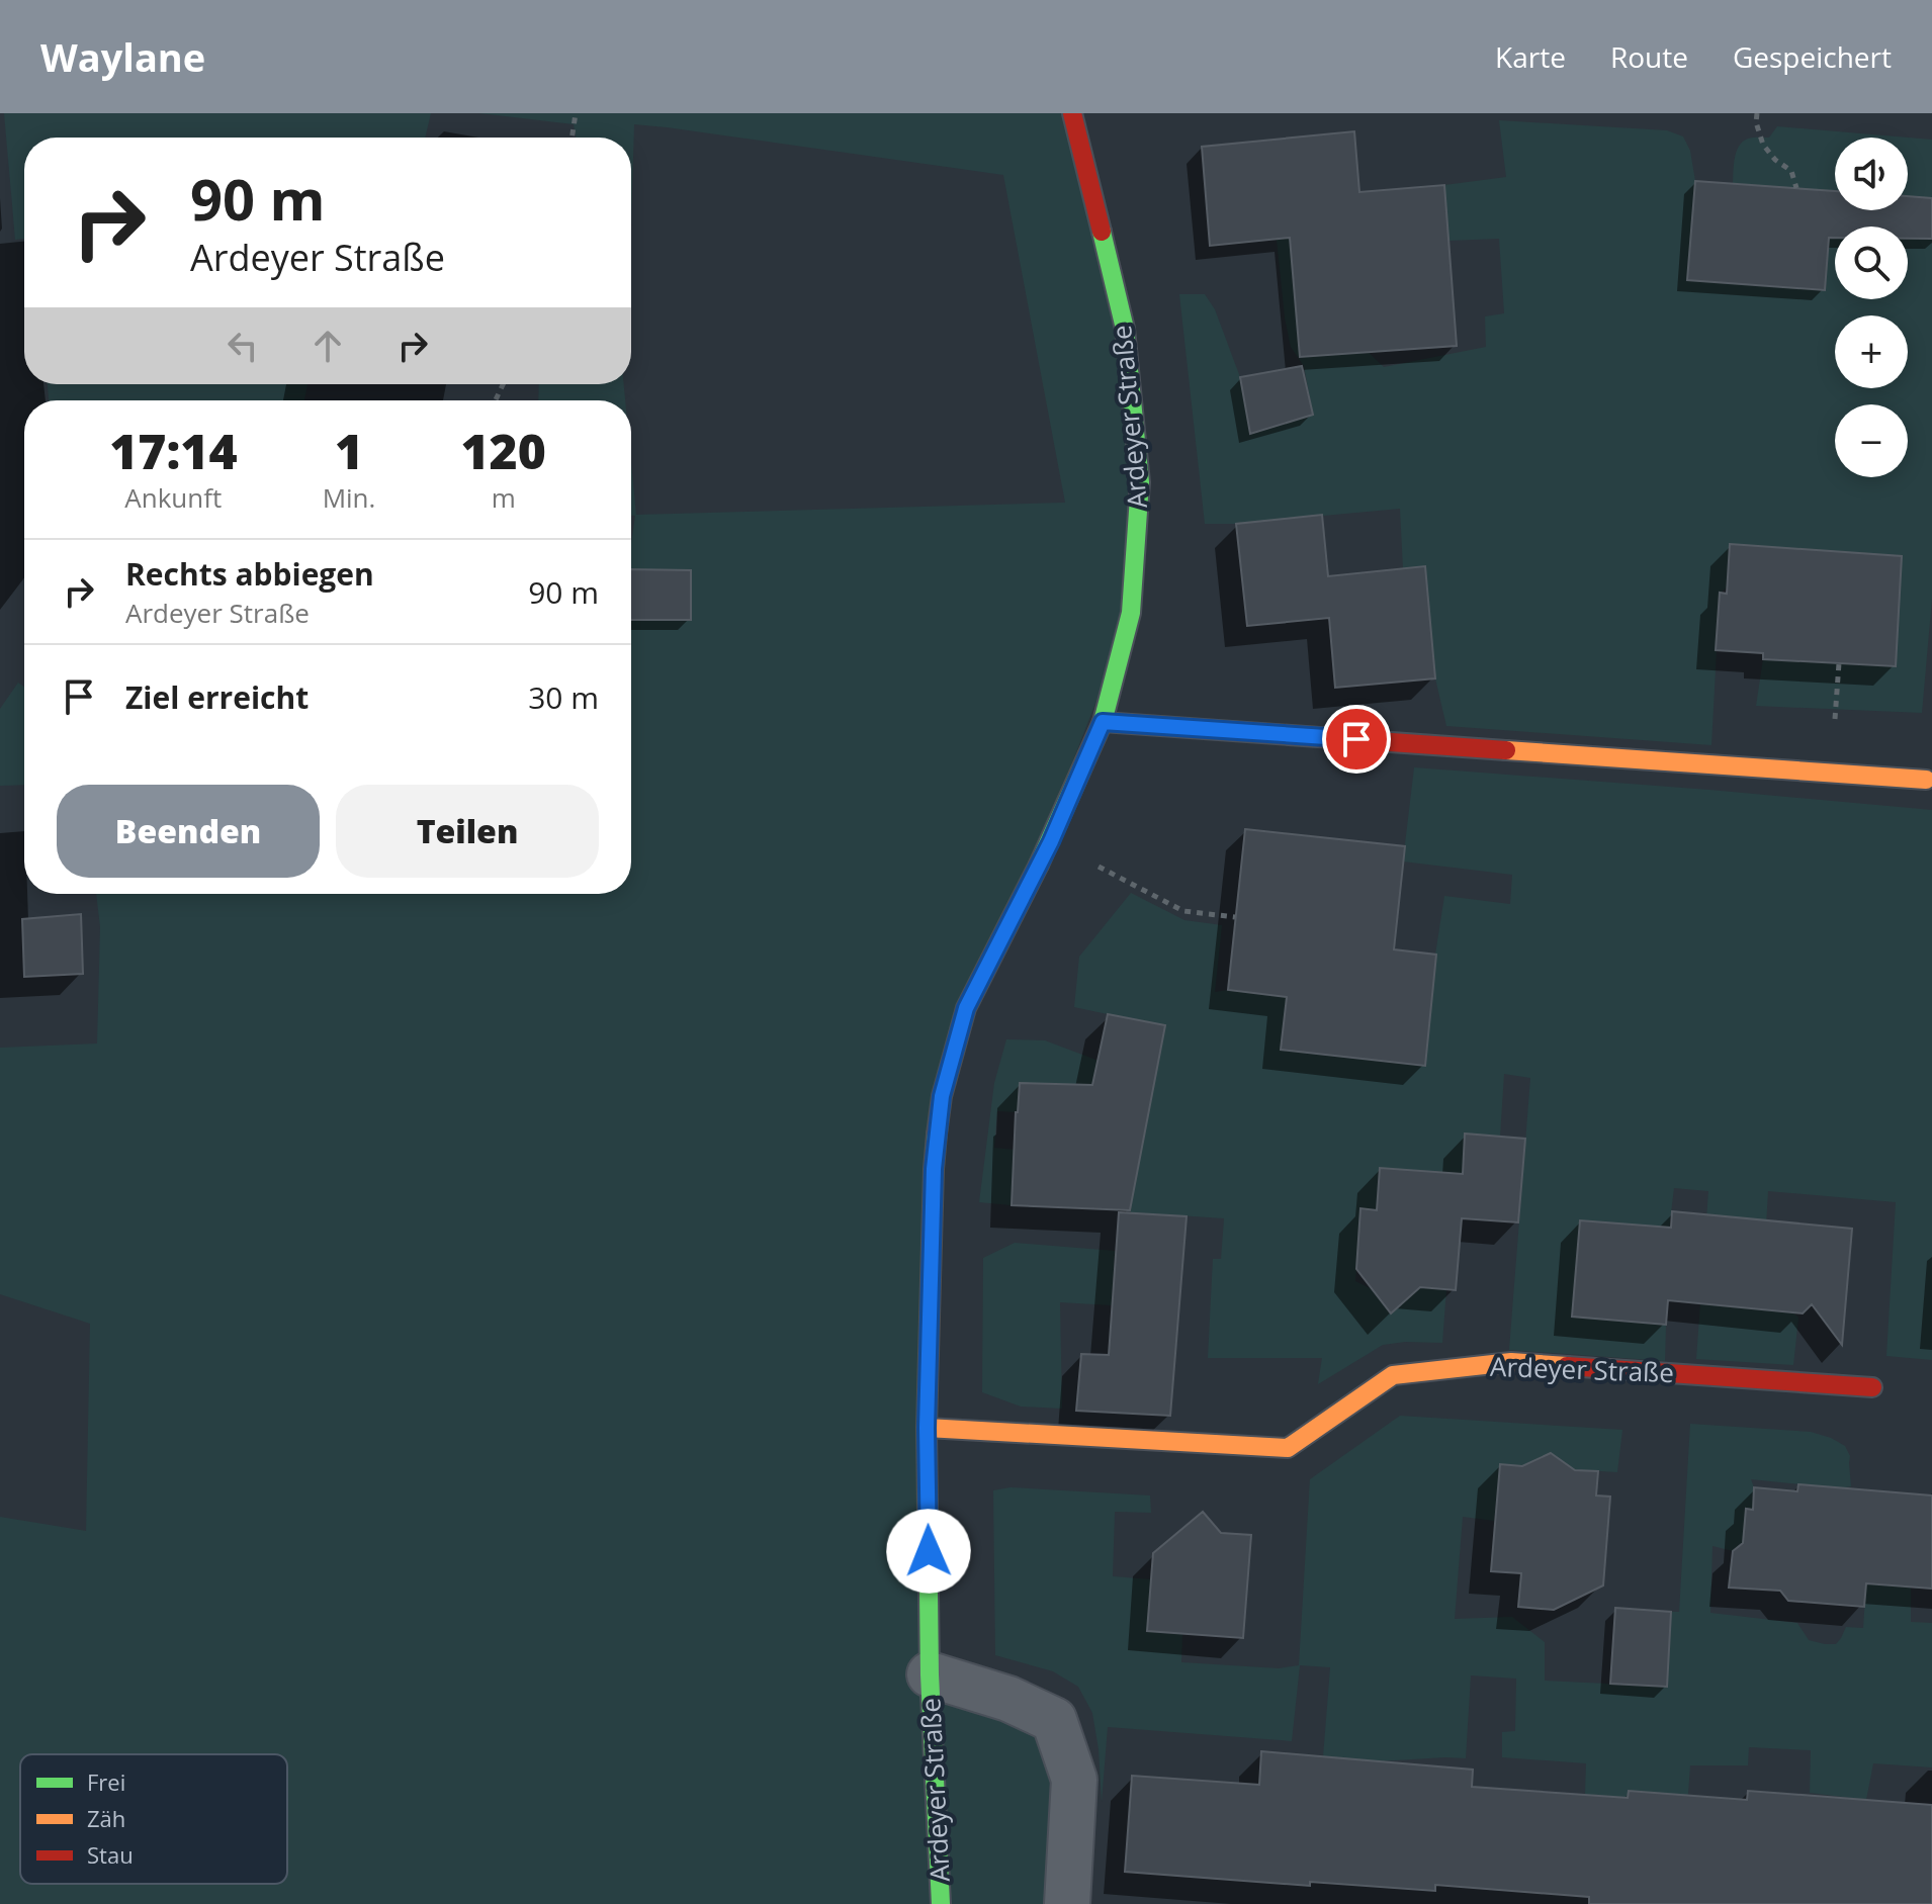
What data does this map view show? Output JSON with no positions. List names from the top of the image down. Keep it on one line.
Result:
{"streets":{"main road":["Ardeyer Straße"]},"legend":["Frei","Zäh","Stau"],"page":{"header":"Waylane","nav":["Karte","Route","Gespeichert"],"map_buttons":["+","−"],"turn":["90 m","Ardeyer Straße"],"eta":["17:14","Ankunft","1","Min.","120","m"],"list":[{"name":"Rechts abbiegen","note":"Ardeyer Straße","value":"90 m"},{"name":"Ziel erreicht","value":"30 m"}],"buttons":["Beenden","Teilen"]}}
